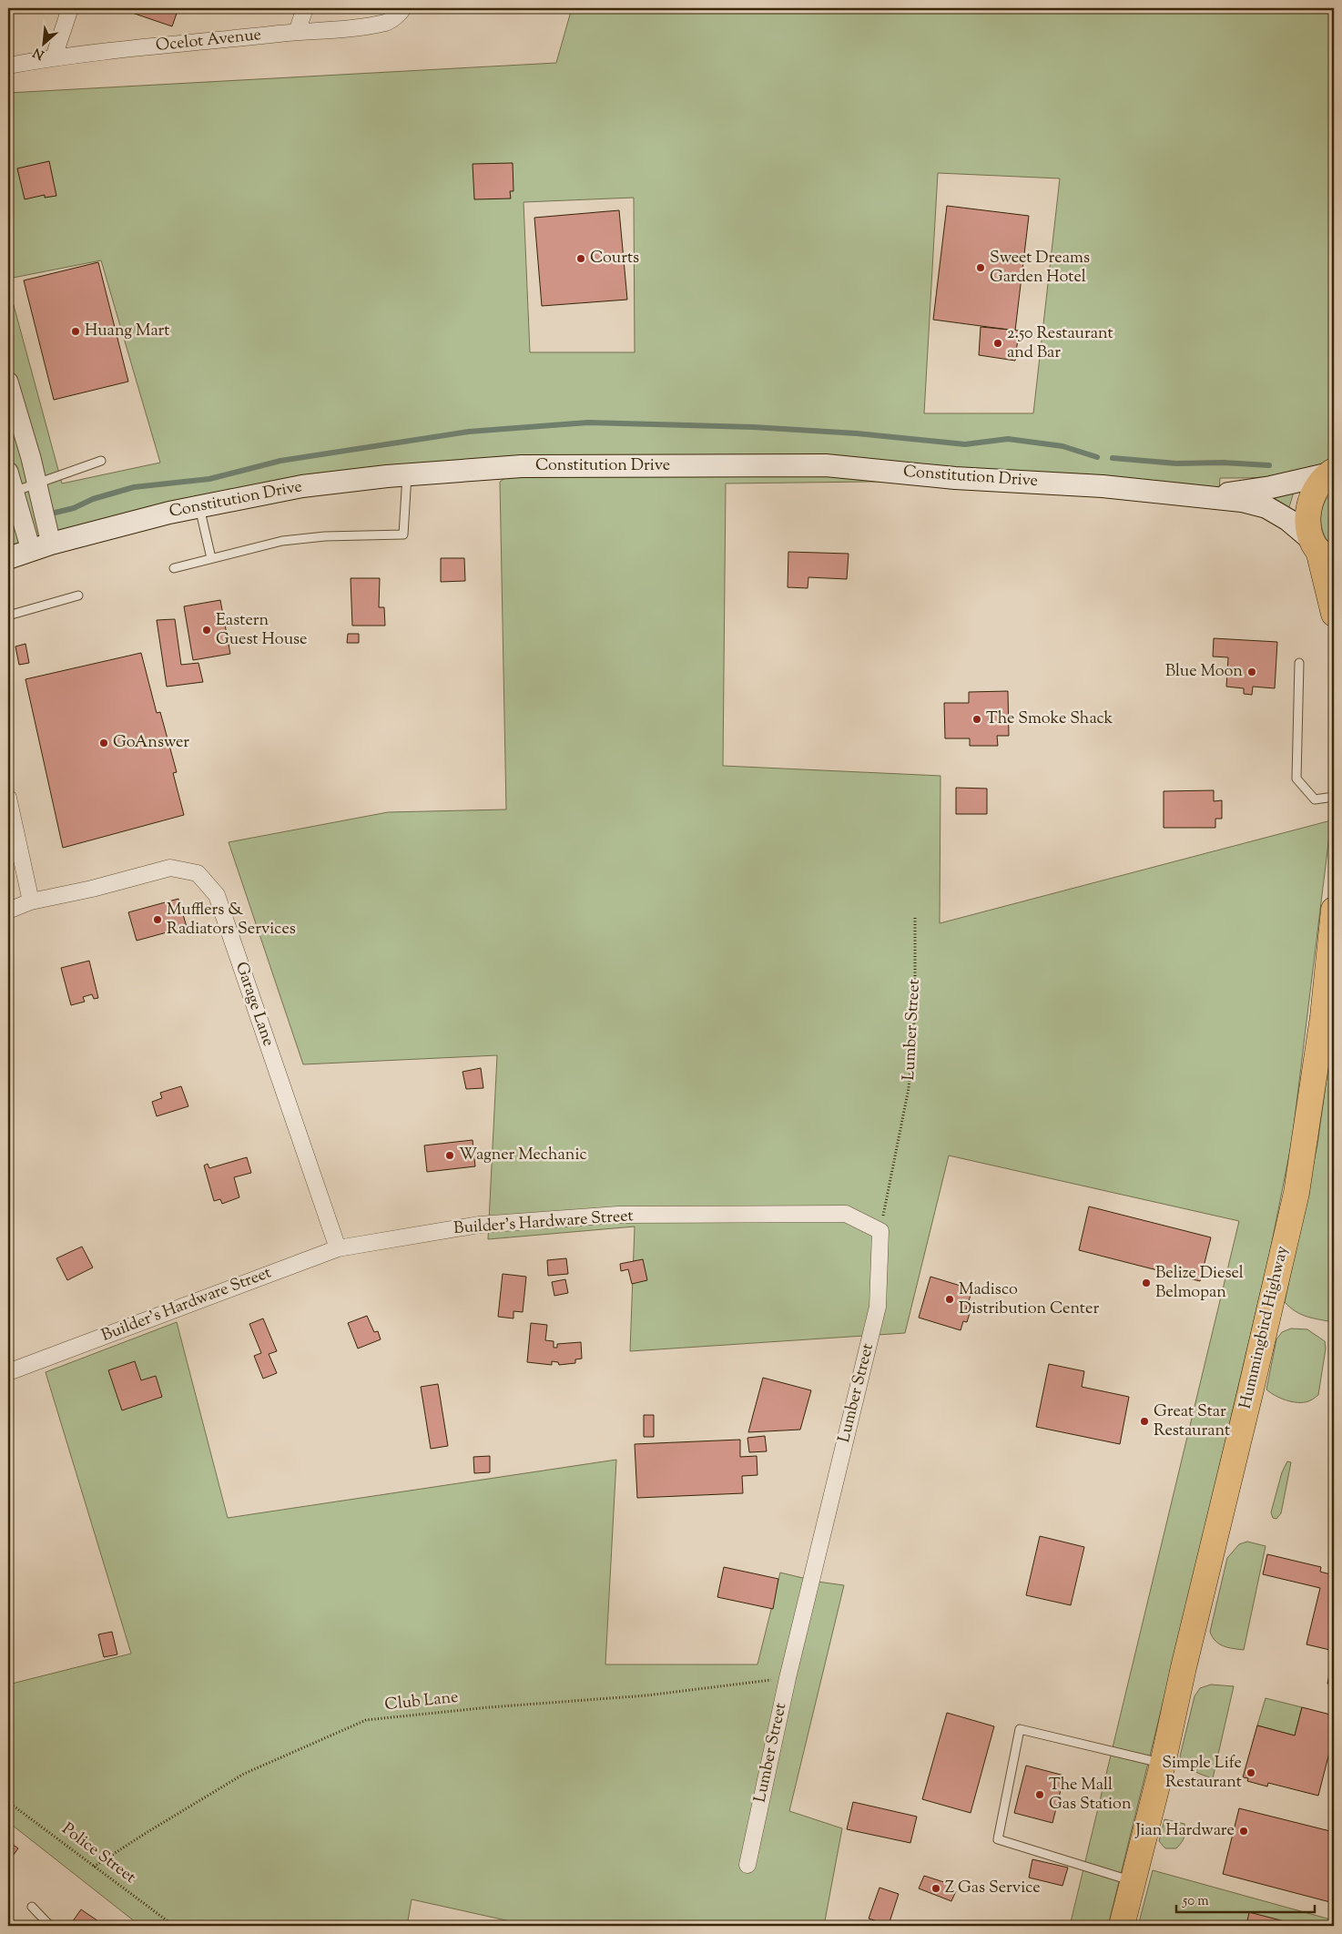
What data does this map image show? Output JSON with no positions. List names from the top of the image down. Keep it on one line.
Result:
{"streets":{"main road":["Constitution Drive","Hummingbird Highway"],"street":["Ocelot Avenue","Garage Lane","Lumber Street","Builder's Hardware Street"],"path":["Club Lane","Police Street"]},"crossings":[["Garage Lane","Builder's Hardware Street"],["Lumber Street","Builder's Hardware Street"],["Lumber Street","Club Lane"],["Club Lane","Police Street"]],"places":["Courts","Sweet Dreams Garden Hotel","Huang Mart","2.50 Restaurant and Bar","Eastern Guest House","Blue Moon","The Smoke Shack","GoAnswer","Mufflers & Radiators Services","Wagner Mechanic","Belize Diesel Belmopan","Madisco Distribution Center","Great Star Restaurant","Simple Life Restaurant","The Mall Gas Station","Jian Hardware","Z Gas Service"],"scale_bar":"50 m","north":"bottom left"}
